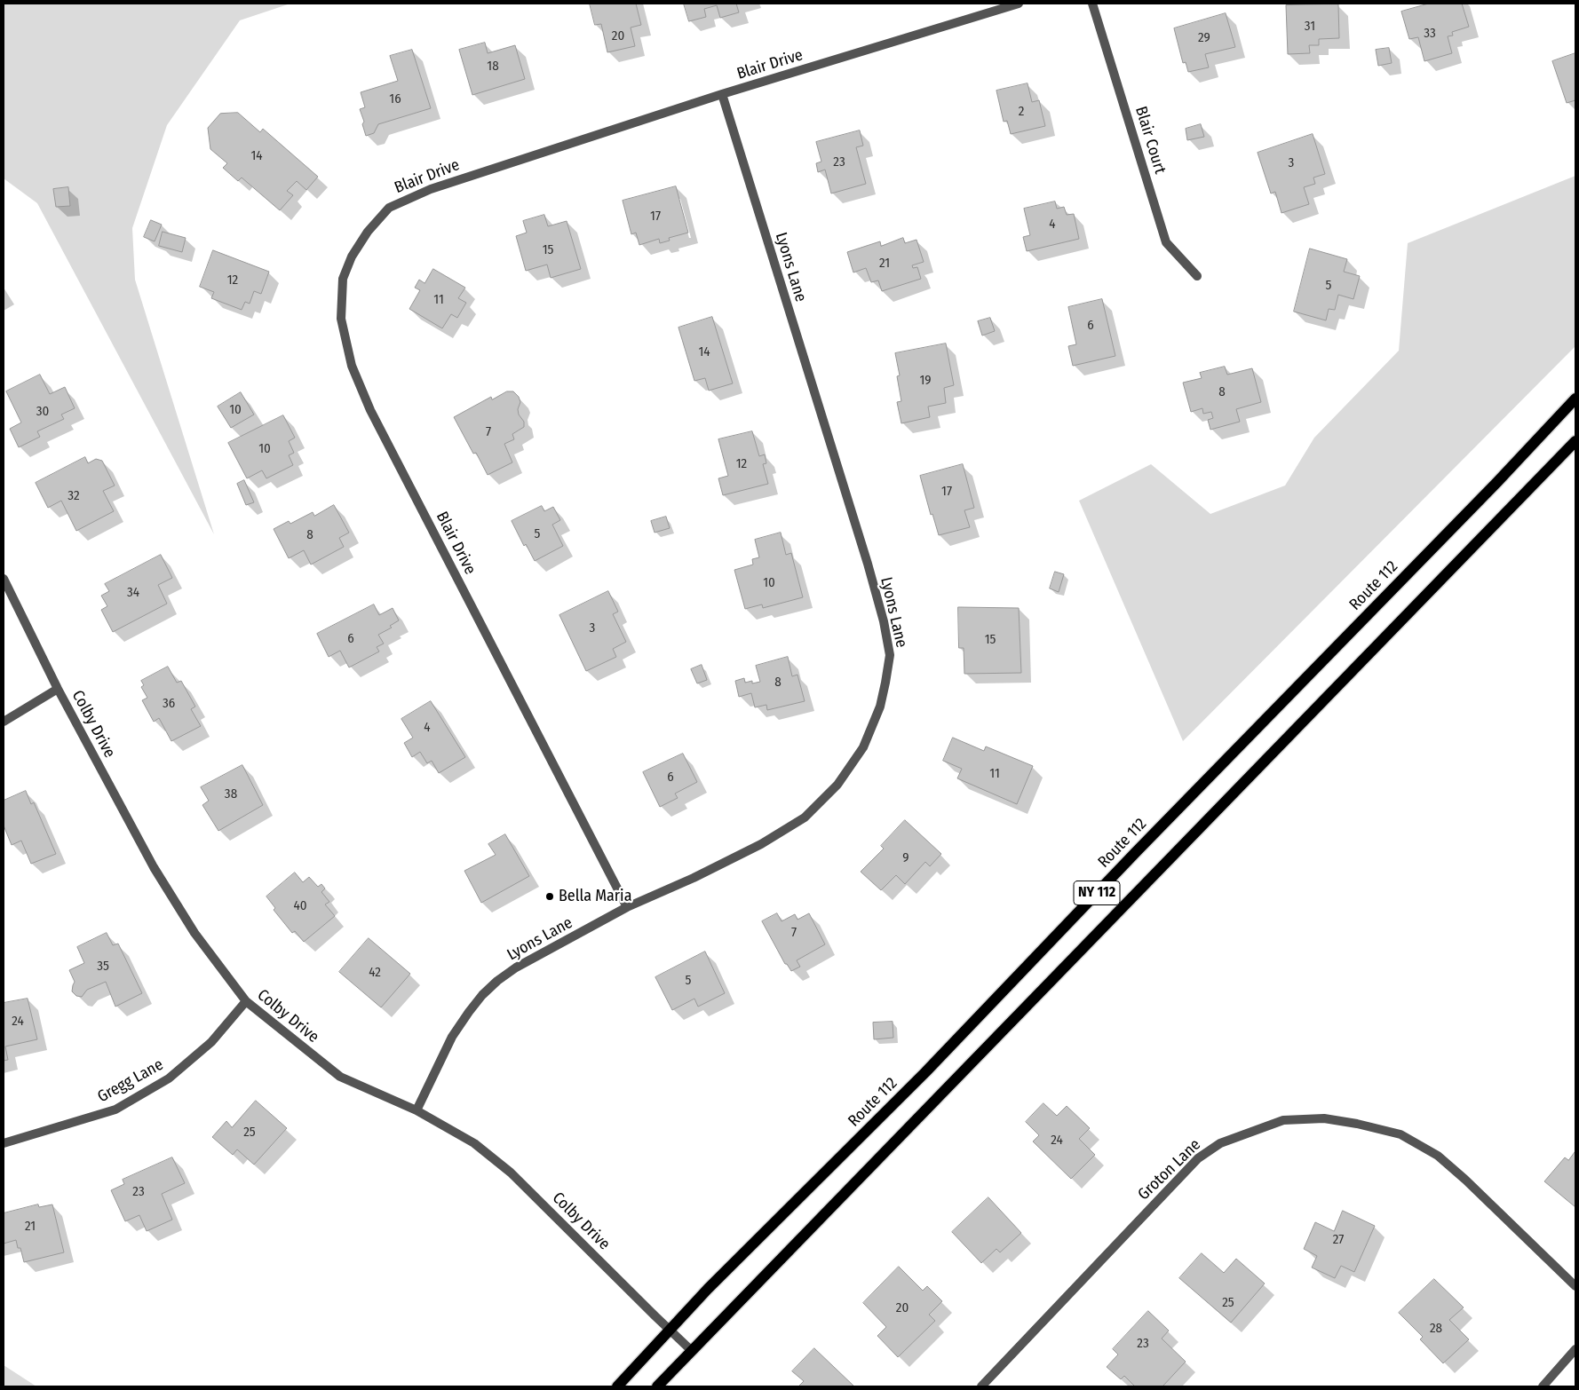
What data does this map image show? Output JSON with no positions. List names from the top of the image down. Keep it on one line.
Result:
{"streets":{"main road":["Route 112","NY 112"],"street":["Blair Drive","Blair Court","Lyons Lane","Colby Drive","Gregg Lane","Groton Lane"]},"crossings":[["Blair Drive","Lyons Lane"],["Lyons Lane","Colby Drive"],["Route 112","Colby Drive"],["Colby Drive","NY 112"],["Colby Drive","Gregg Lane"]],"places":["Bella Maria"],"house_numbers":["31","33","20","29","18","16","2","14","23","3","17","4","15","21","12","5","11","6","14","19","8","10","30","7","10","12","17","32","5","8","10","34","3","6","15","8","36","4","11","6","38","9","40","7","35","42","5","24","25","24","23","21","27","25","20","28","23"]}
